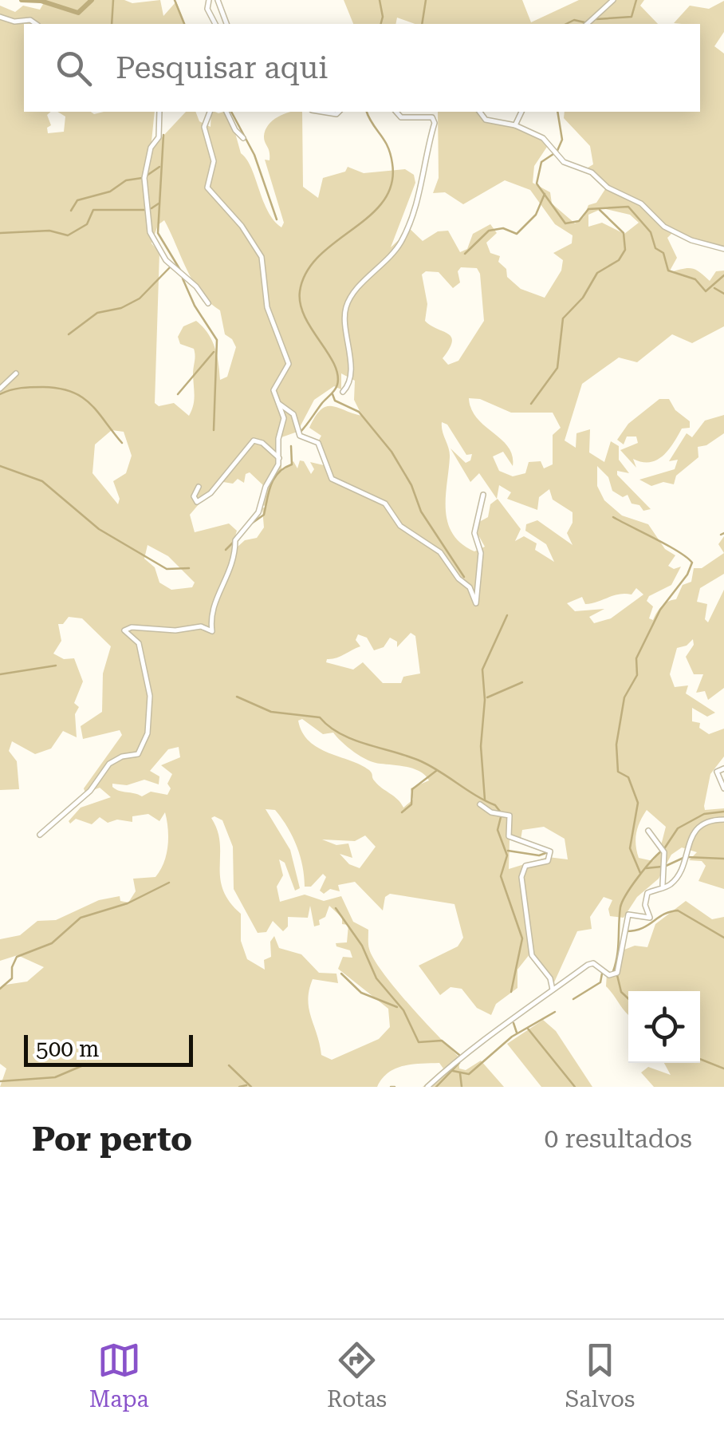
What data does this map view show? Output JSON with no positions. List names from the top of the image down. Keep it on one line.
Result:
{"scale_bar":"500 m","page":{"search":"Pesquisar aqui","scale":"500 m","heading":["Por perto","0 resultados"],"nav":["Mapa","Rotas","Salvos"]}}
